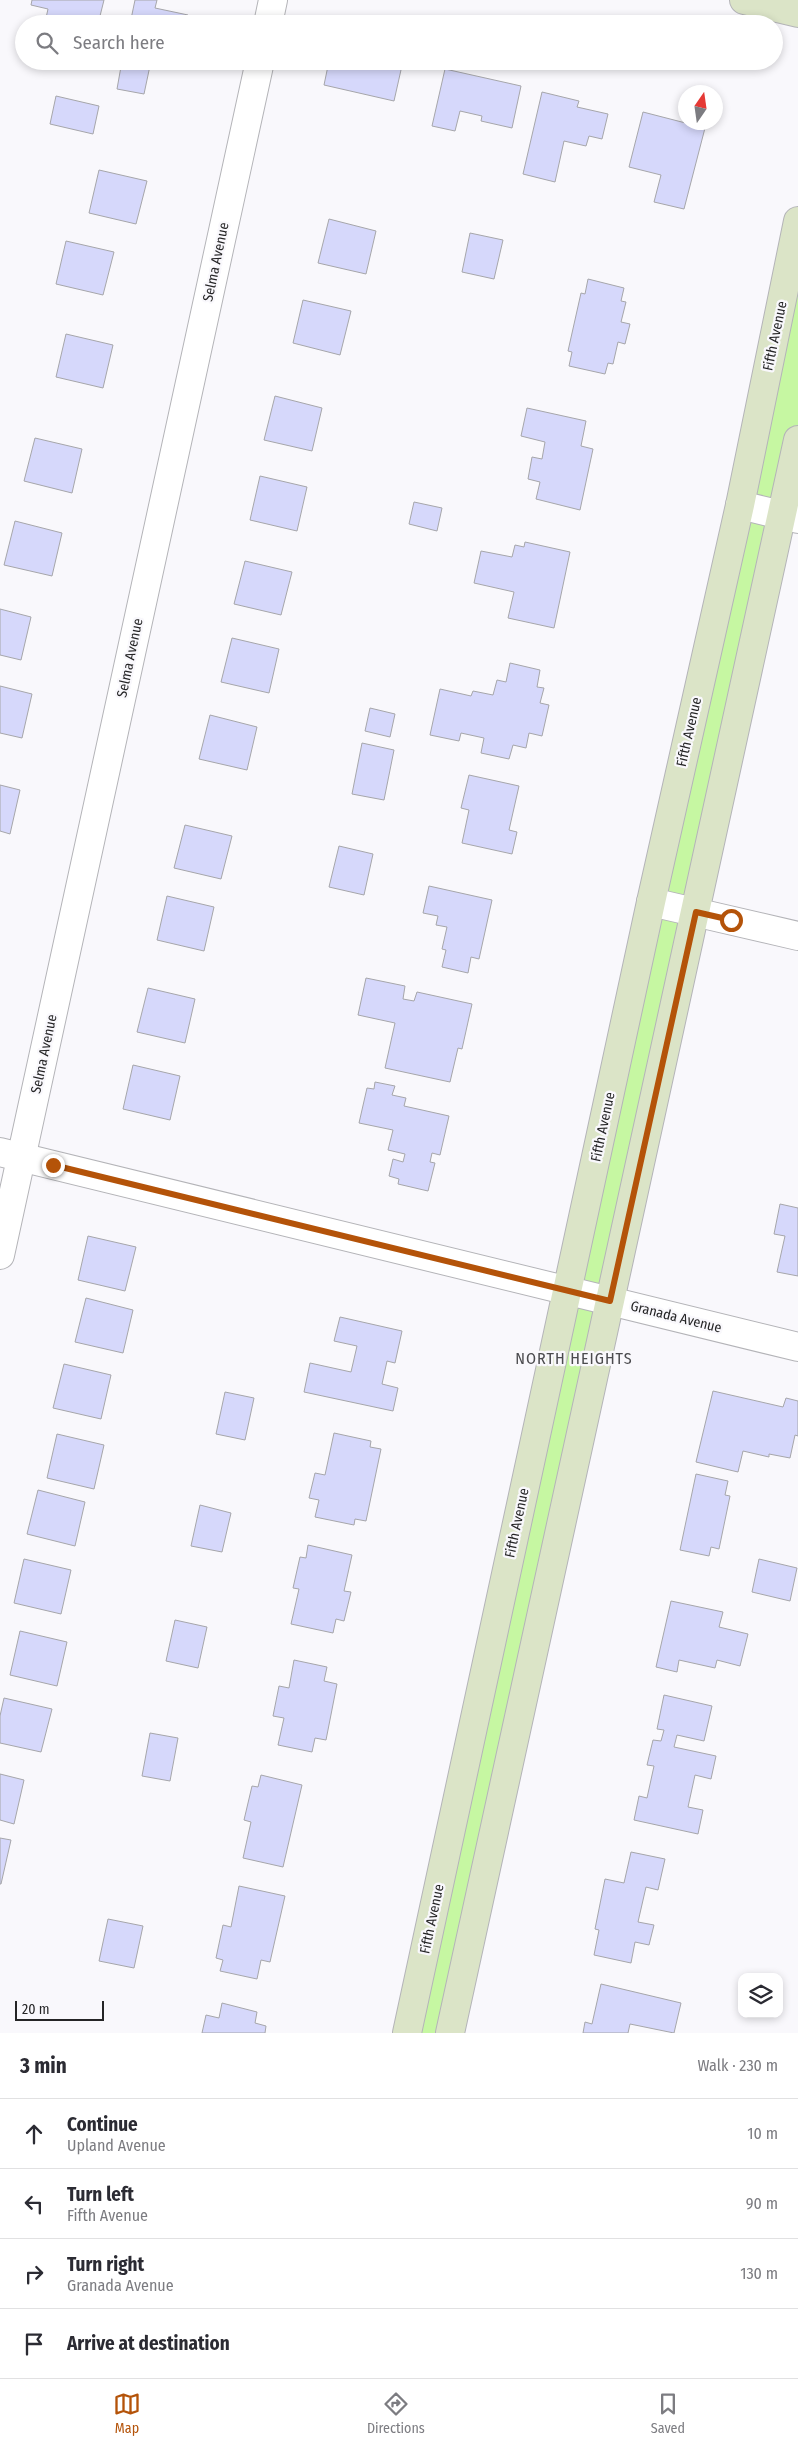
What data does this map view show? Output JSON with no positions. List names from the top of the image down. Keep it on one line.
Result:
{"streets":{"street":["Selma Avenue","Fifth Avenue","Granada Avenue"]},"crossings":[["Selma Avenue","Granada Avenue"],["Fifth Avenue","Granada Avenue"]],"districts":["NORTH HEIGHTS"],"scale_bar":"20 m","north":"top","page":{"search":"Search here","scale":"20 m","heading":["3 min","Walk · 230 m"],"list":[["Continue","Upland Avenue","10 m"],["Turn left","Fifth Avenue","90 m"],["Turn right","Granada Avenue","130 m"],"Arrive at destination"],"nav":["Map","Directions","Saved"]}}
